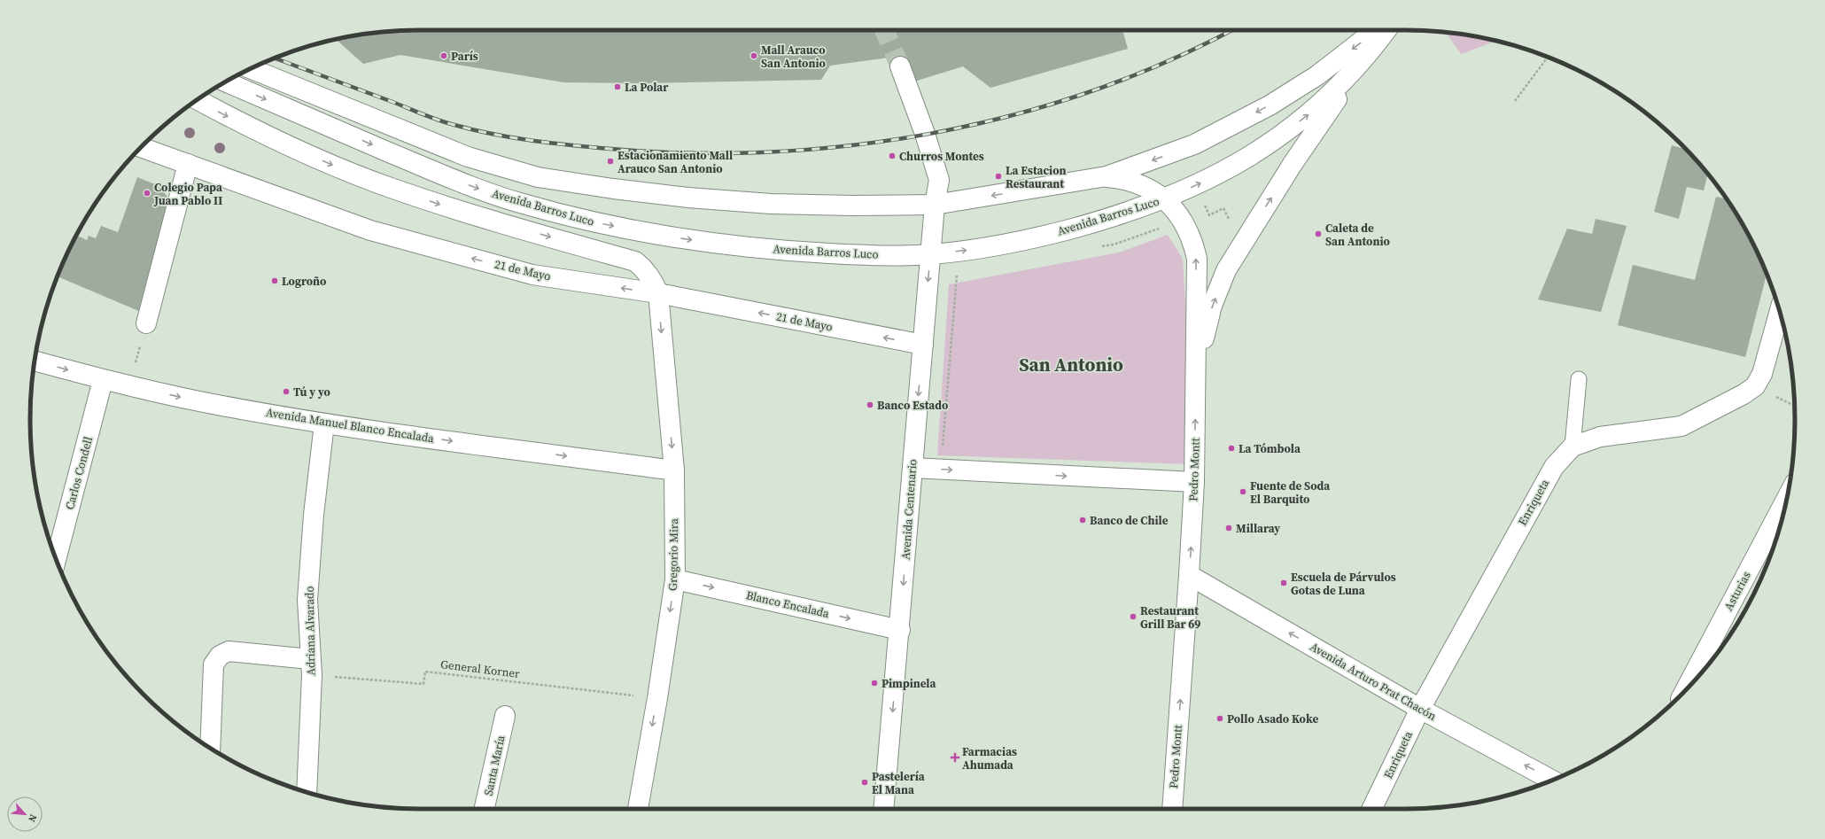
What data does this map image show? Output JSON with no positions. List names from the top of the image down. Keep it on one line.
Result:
{"streets":{"street":["Avenida Barros Luco","21 de Mayo","Avenida Manuel Blanco Encalada","Pedro Montt","Carlos Condell","Enriqueta","Avenida Centenario","Gregorio Mira","Asturias","Blanco Encalada","Adriana Alvarado","Avenida Arturo Prat Chacón","Santa María"],"path":["General Korner"]},"crossings":[["Avenida Barros Luco","Pedro Montt"],["Avenida Barros Luco","Avenida Centenario"],["21 de Mayo","Avenida Centenario"],["21 de Mayo","Gregorio Mira"],["Avenida Manuel Blanco Encalada","Carlos Condell"],["Avenida Manuel Blanco Encalada","Gregorio Mira"],["Avenida Manuel Blanco Encalada","Adriana Alvarado"],["Pedro Montt","Avenida Arturo Prat Chacón"],["Enriqueta","Avenida Arturo Prat Chacón"],["Avenida Centenario","Blanco Encalada"],["Gregorio Mira","Blanco Encalada"],["Gregorio Mira","General Korner"],["Adriana Alvarado","General Korner"]],"one_way":["Avenida Manuel Blanco Encalada","Pedro Montt","Avenida Centenario","Gregorio Mira","Blanco Encalada","Avenida Arturo Prat Chacón"],"districts":["San Antonio"],"places":{"other":["París","Mall Arauco San Antonio","La Polar","Churros Montes","Estacionamiento Mall Arauco San Antonio","La Estacion Restaurant","Colegio Papa Juan Pablo II","Caleta de San Antonio","Logroño","Tú y yo","Banco Estado","La Tómbola","Fuente de Soda El Barquito","Banco de Chile","Millaray","Escuela de Párvulos Gotas de Luna","Restaurant Grill Bar 69","Pimpinela","Pollo Asado Koke","Pastelería El Mana"],"health":["Farmacias Ahumada"]},"north":"bottom right"}
